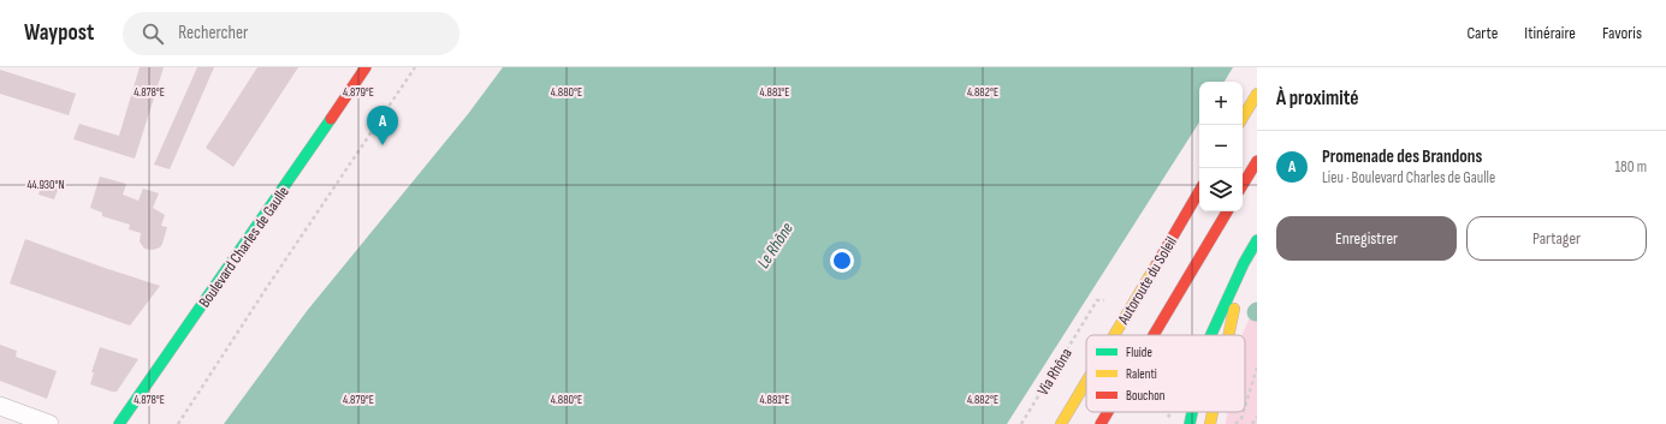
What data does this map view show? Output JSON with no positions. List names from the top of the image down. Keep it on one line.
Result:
{"streets":{"main road":["Boulevard Charles de Gaulle","Autoroute du Soleil"],"path":["Via Rhôna"]},"water":["Le Rhône"],"legend":["Fluide","Ralenti","Bouchon"],"page":{"header":"Waypost","search":"Rechercher","nav":["Carte","Itinéraire","Favoris"],"heading":"À proximité","map_buttons":["+","−"],"pins":"A","list":[{"mark":"A","name":"Promenade des Brandons","note":"Lieu · Boulevard Charles de Gaulle","value":"180 m"}],"buttons":["Enregistrer","Partager"]},"coordinates":["4.878°E","4.879°E","4.880°E","4.881°E","4.882°E","44.930°N"]}
